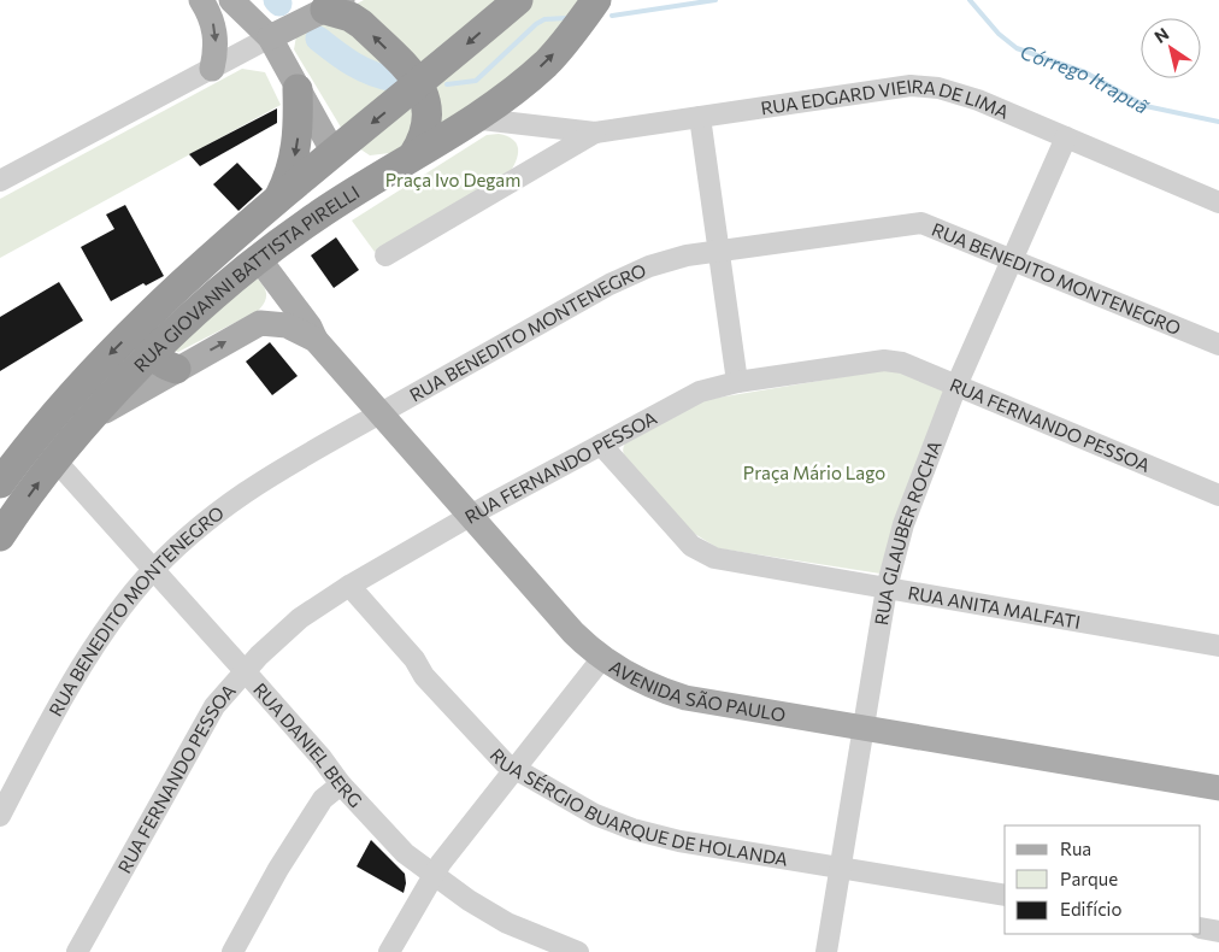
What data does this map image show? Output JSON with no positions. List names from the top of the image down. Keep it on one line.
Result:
{"streets":{"highway":["RUA GIOVANNI BATTISTA PIRELLI"],"main road":["AVENIDA SÃO PAULO"],"street":["RUA EDGARD VIEIRA DE LIMA","RUA BENEDITO MONTENEGRO","RUA FERNANDO PESSOA","RUA GLAUBER ROCHA","RUA ANITA MALFATI","RUA DANIEL BERG","RUA SÉRGIO BUARQUE DE HOLANDA"]},"crossings":[["RUA EDGARD VIEIRA DE LIMA","RUA GIOVANNI BATTISTA PIRELLI"],["RUA EDGARD VIEIRA DE LIMA","RUA GLAUBER ROCHA"],["RUA BENEDITO MONTENEGRO","RUA GLAUBER ROCHA"],["RUA BENEDITO MONTENEGRO","AVENIDA SÃO PAULO"],["RUA BENEDITO MONTENEGRO","RUA DANIEL BERG"],["RUA GIOVANNI BATTISTA PIRELLI","AVENIDA SÃO PAULO"],["RUA GIOVANNI BATTISTA PIRELLI","RUA DANIEL BERG"],["RUA FERNANDO PESSOA","RUA GLAUBER ROCHA"],["RUA FERNANDO PESSOA","RUA ANITA MALFATI"],["RUA FERNANDO PESSOA","AVENIDA SÃO PAULO"],["RUA FERNANDO PESSOA","RUA DANIEL BERG"],["RUA FERNANDO PESSOA","RUA SÉRGIO BUARQUE DE HOLANDA"],["RUA GLAUBER ROCHA","RUA ANITA MALFATI"],["RUA GLAUBER ROCHA","AVENIDA SÃO PAULO"],["RUA GLAUBER ROCHA","RUA SÉRGIO BUARQUE DE HOLANDA"]],"water":["Córrego Itrapuã"],"parks":["Praça Ivo Degam","Praça Mário Lago"],"legend":["Rua","Parque","Edifício"],"north":"top left"}
